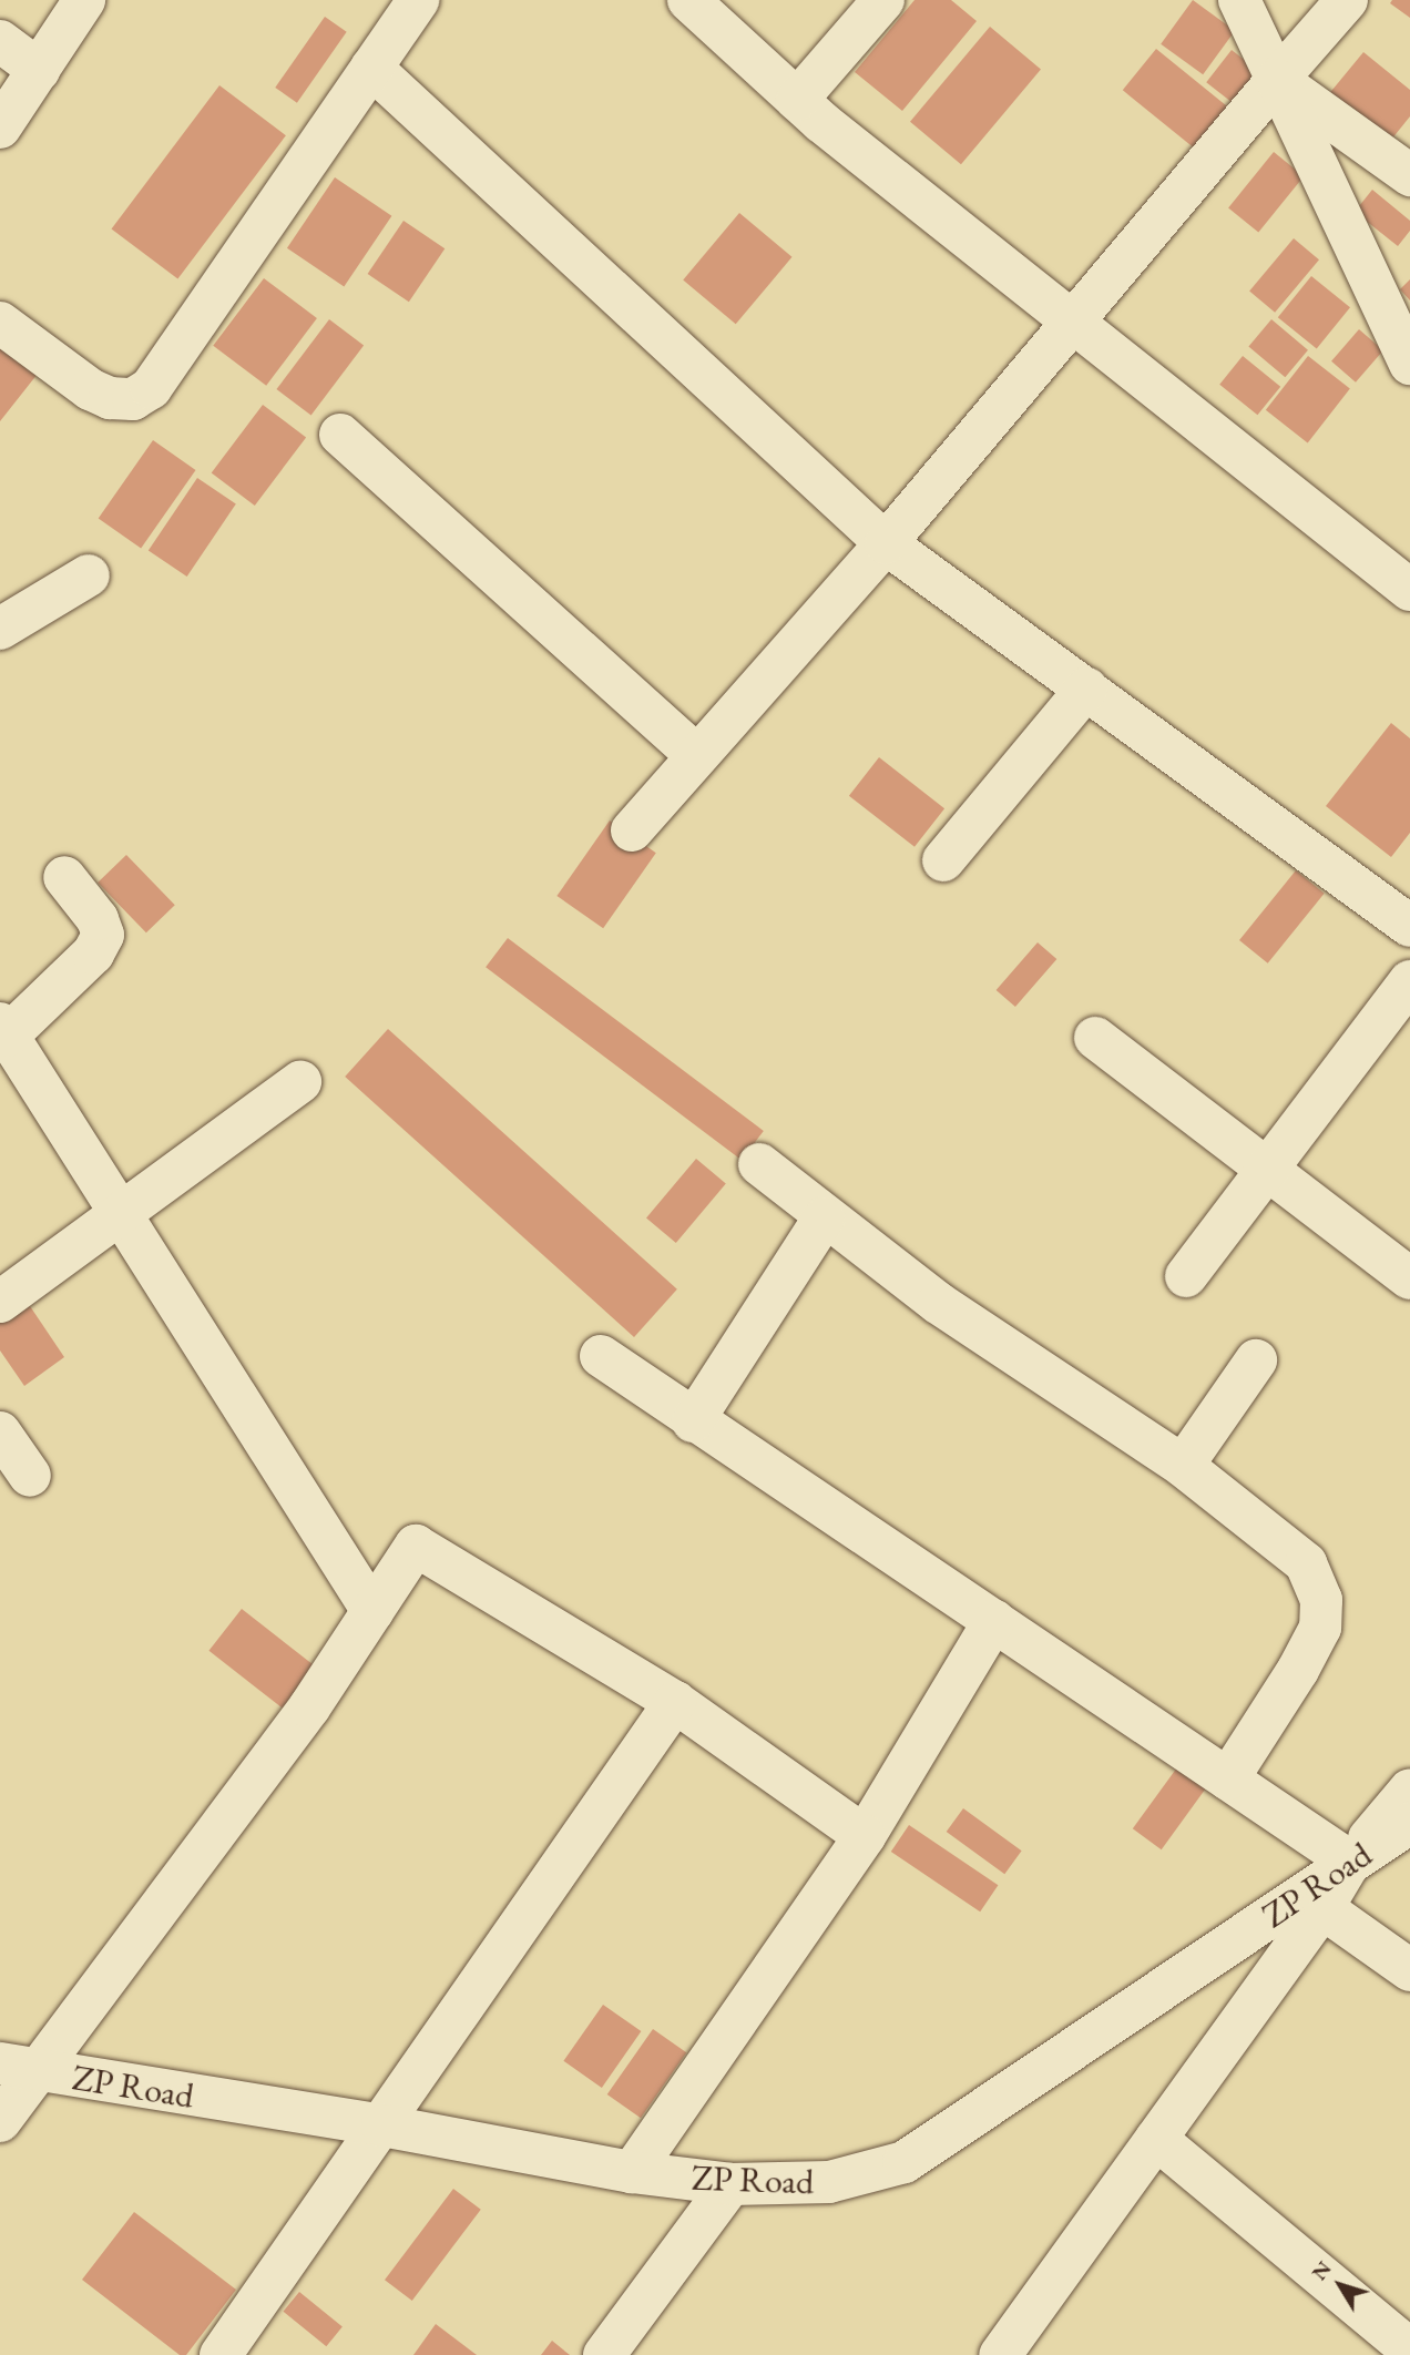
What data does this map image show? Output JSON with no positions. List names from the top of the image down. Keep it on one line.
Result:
{"streets":{"street":["ZP Road"]},"north":"top left"}
